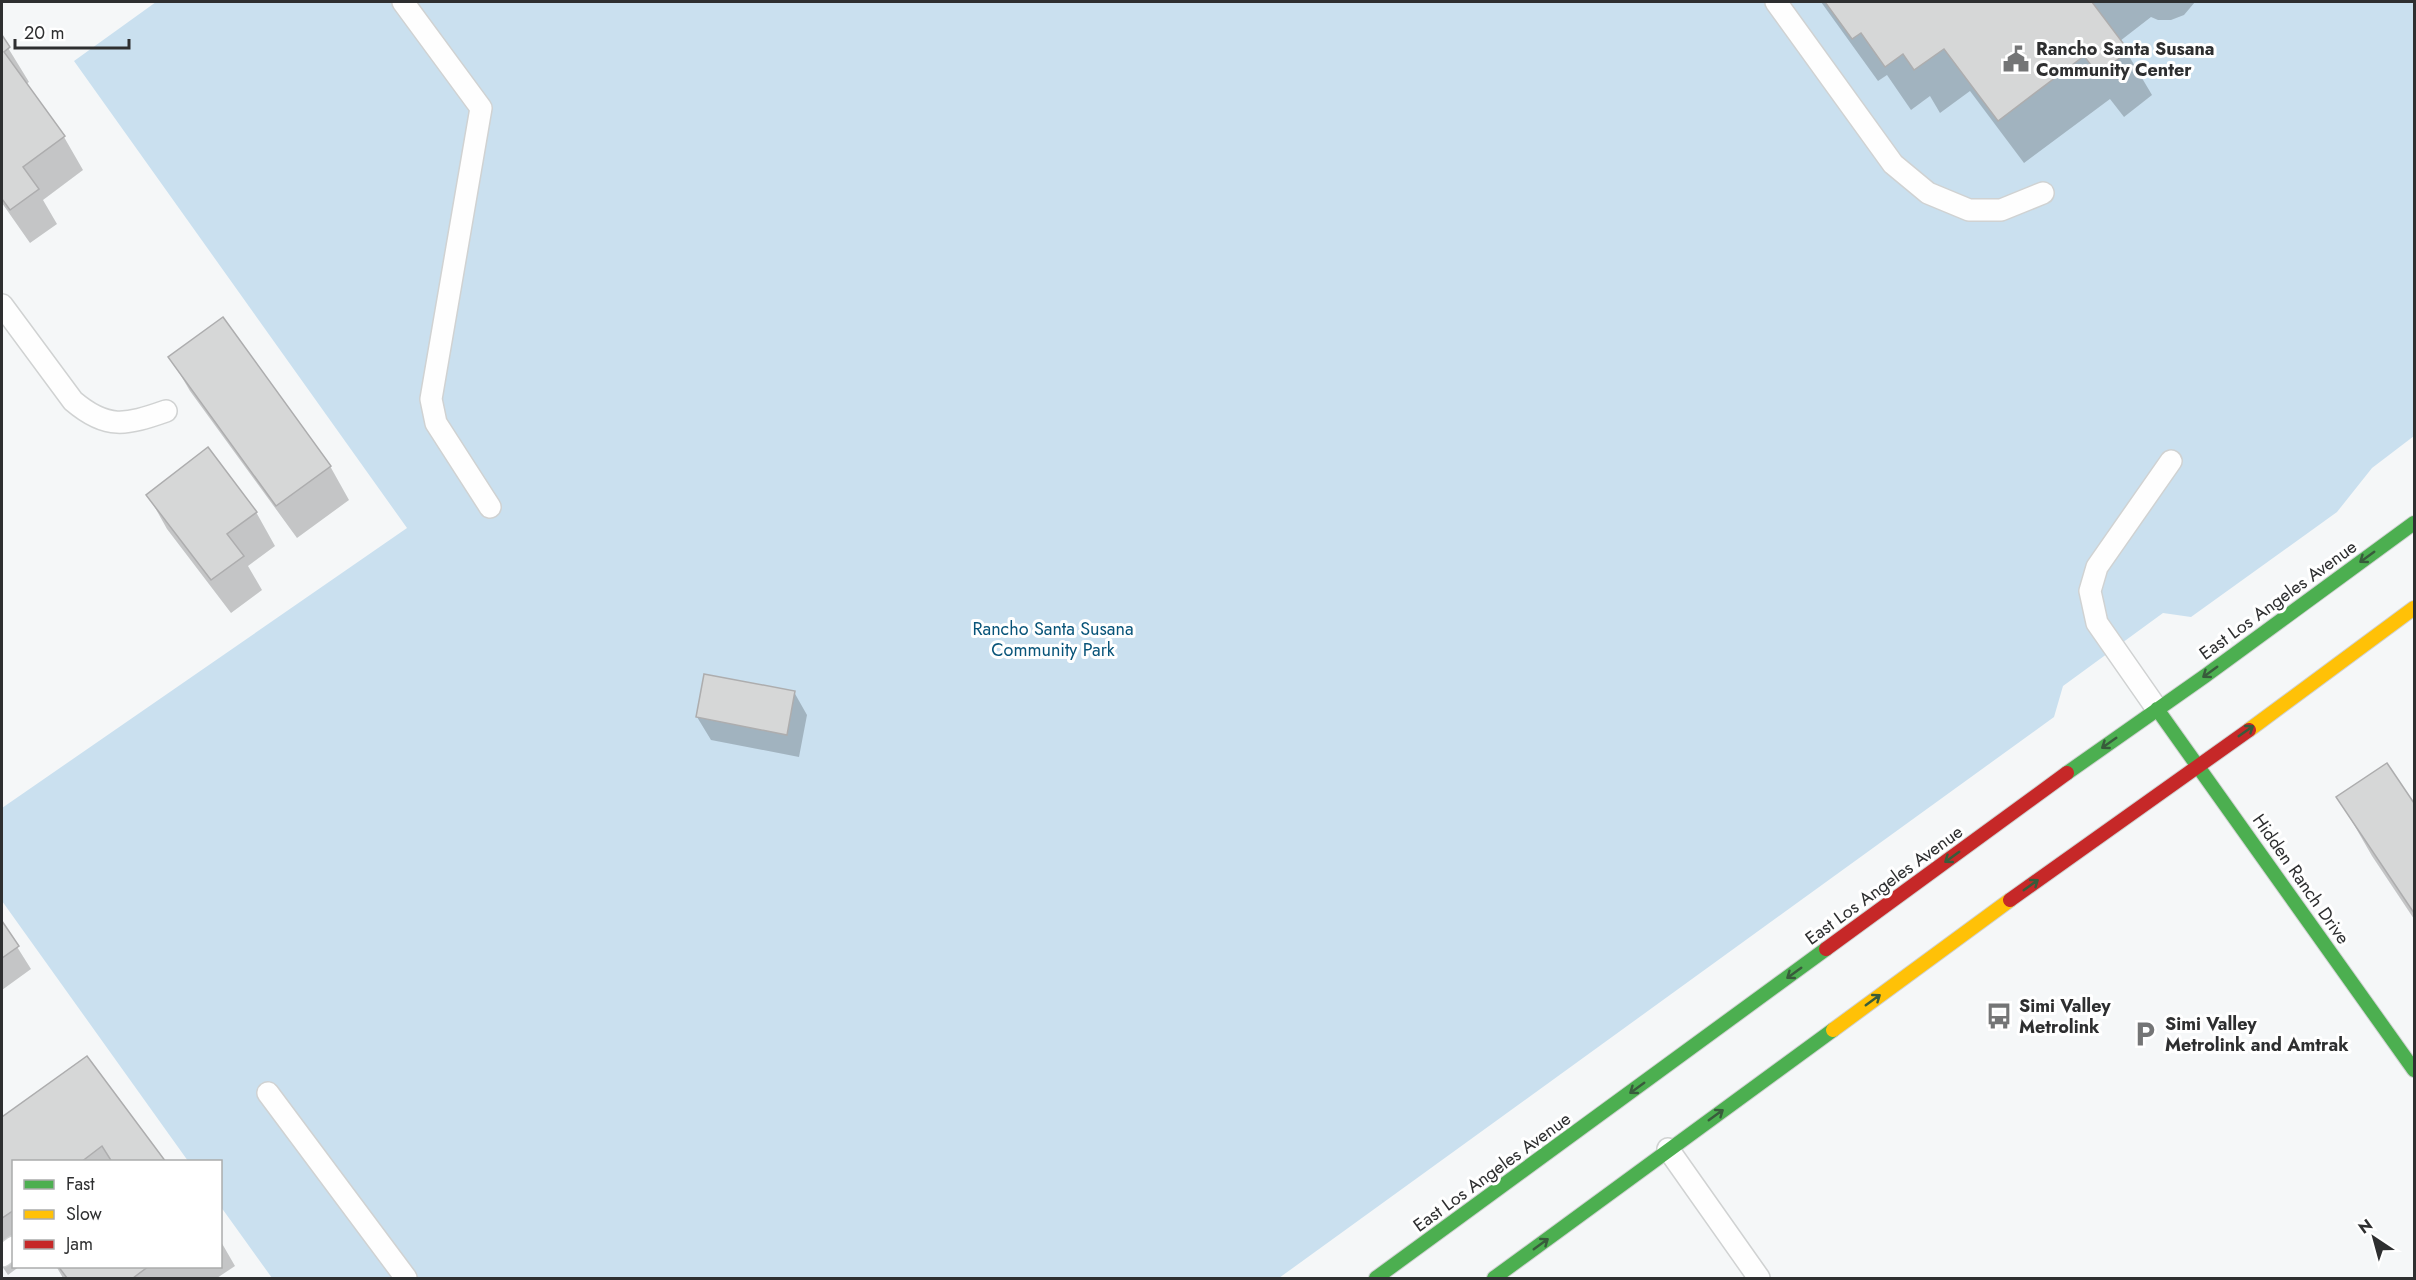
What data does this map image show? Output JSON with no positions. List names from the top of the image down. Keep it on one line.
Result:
{"streets":{"main road":["East Los Angeles Avenue","Hidden Ranch Drive"]},"crossings":[["East Los Angeles Avenue","Hidden Ranch Drive"]],"parks":["Rancho Santa Susana Community Park"],"places":{"public building":["Rancho Santa Susana Community Center"],"bus stop":["Simi Valley Metrolink"],"parking":["Simi Valley Metrolink and Amtrak"]},"legend":["Fast","Slow","Jam"],"scale_bar":"20 m","north":"top left"}
